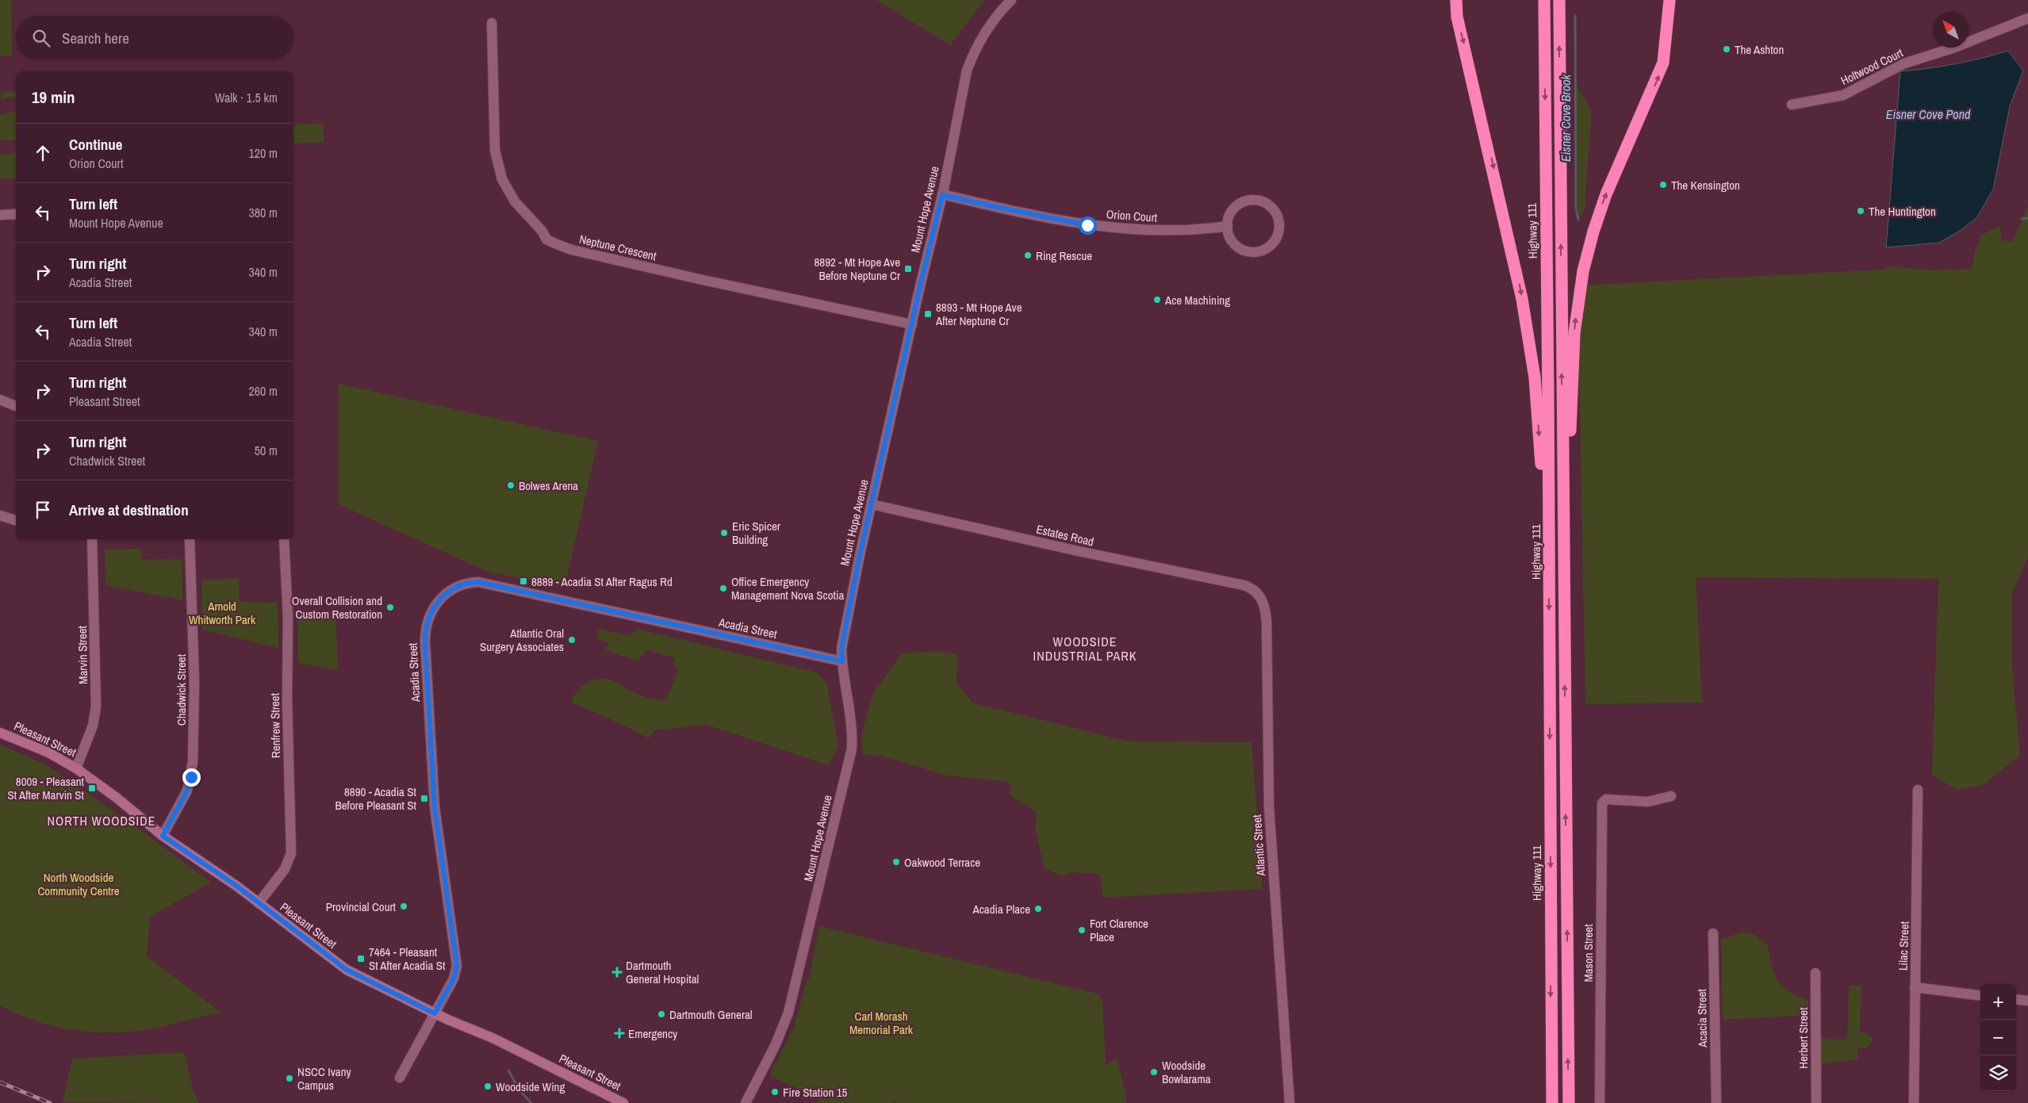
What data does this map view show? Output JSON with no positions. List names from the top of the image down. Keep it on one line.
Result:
{"streets":{"highway":["Highway 111"],"main road":["Pleasant Street"],"street":["Holtwood Court","Mount Hope Avenue","Orion Court","Neptune Crescent","Estates Road","Acadia Street","Marvin Street","Chadwick Street","Renfrew Street","Atlantic Street","Lilac Street","Mason Street","Acacia Street","Herbert Street"]},"crossings":[["Mount Hope Avenue","Orion Court"],["Mount Hope Avenue","Neptune Crescent"],["Mount Hope Avenue","Estates Road"],["Mount Hope Avenue","Acadia Street"],["Estates Road","Atlantic Street"],["Acadia Street","Pleasant Street"],["Marvin Street","Pleasant Street"],["Chadwick Street","Pleasant Street"],["Renfrew Street","Pleasant Street"]],"districts":["WOODSIDE INDUSTRIAL PARK","NORTH WOODSIDE"],"water":["Eisner Cove Pond","Eisner Cove Brook"],"parks":["Arnold Whitworth Park","North Woodside Community Centre","Carl Morash Memorial Park"],"places":{"other":["The Ashton","The Kensington","The Huntington","Ring Rescue","Ace Machining","Bolwes Arena","Eric Spicer Building","Office Emergency Management Nova Scotia","Overall Collision and Custom Restoration","Atlantic Oral Surgery Associates","Oakwood Terrace","Provincial Court","Acadia Place","Fort Clarence Place","Dartmouth General","Woodside Bowlarama","NSCC Ivany Campus","Woodside Wing","Fire Station 15"],"transit":["8892 - Mt Hope Ave Before Neptune Cr","8893 - Mt Hope Ave After Neptune Cr","8889 - Acadia St After Ragus Rd","8009 - Pleasant St After Marvin St","8890 - Acadia St Before Pleasant St","7464 - Pleasant St After Acadia St"],"health":["Dartmouth General Hospital","Emergency"]},"north":"top left","page":{"search":"Search here","heading":["19 min","Walk · 1.5 km"],"list":[["Continue","Orion Court","120 m"],["Turn left","Mount Hope Avenue","380 m"],["Turn right","Acadia Street","340 m"],["Turn left","Acadia Street","340 m"],["Turn right","Pleasant Street","260 m"],["Turn right","Chadwick Street","50 m"],"Arrive at destination"],"map_buttons":["+","−"]}}
